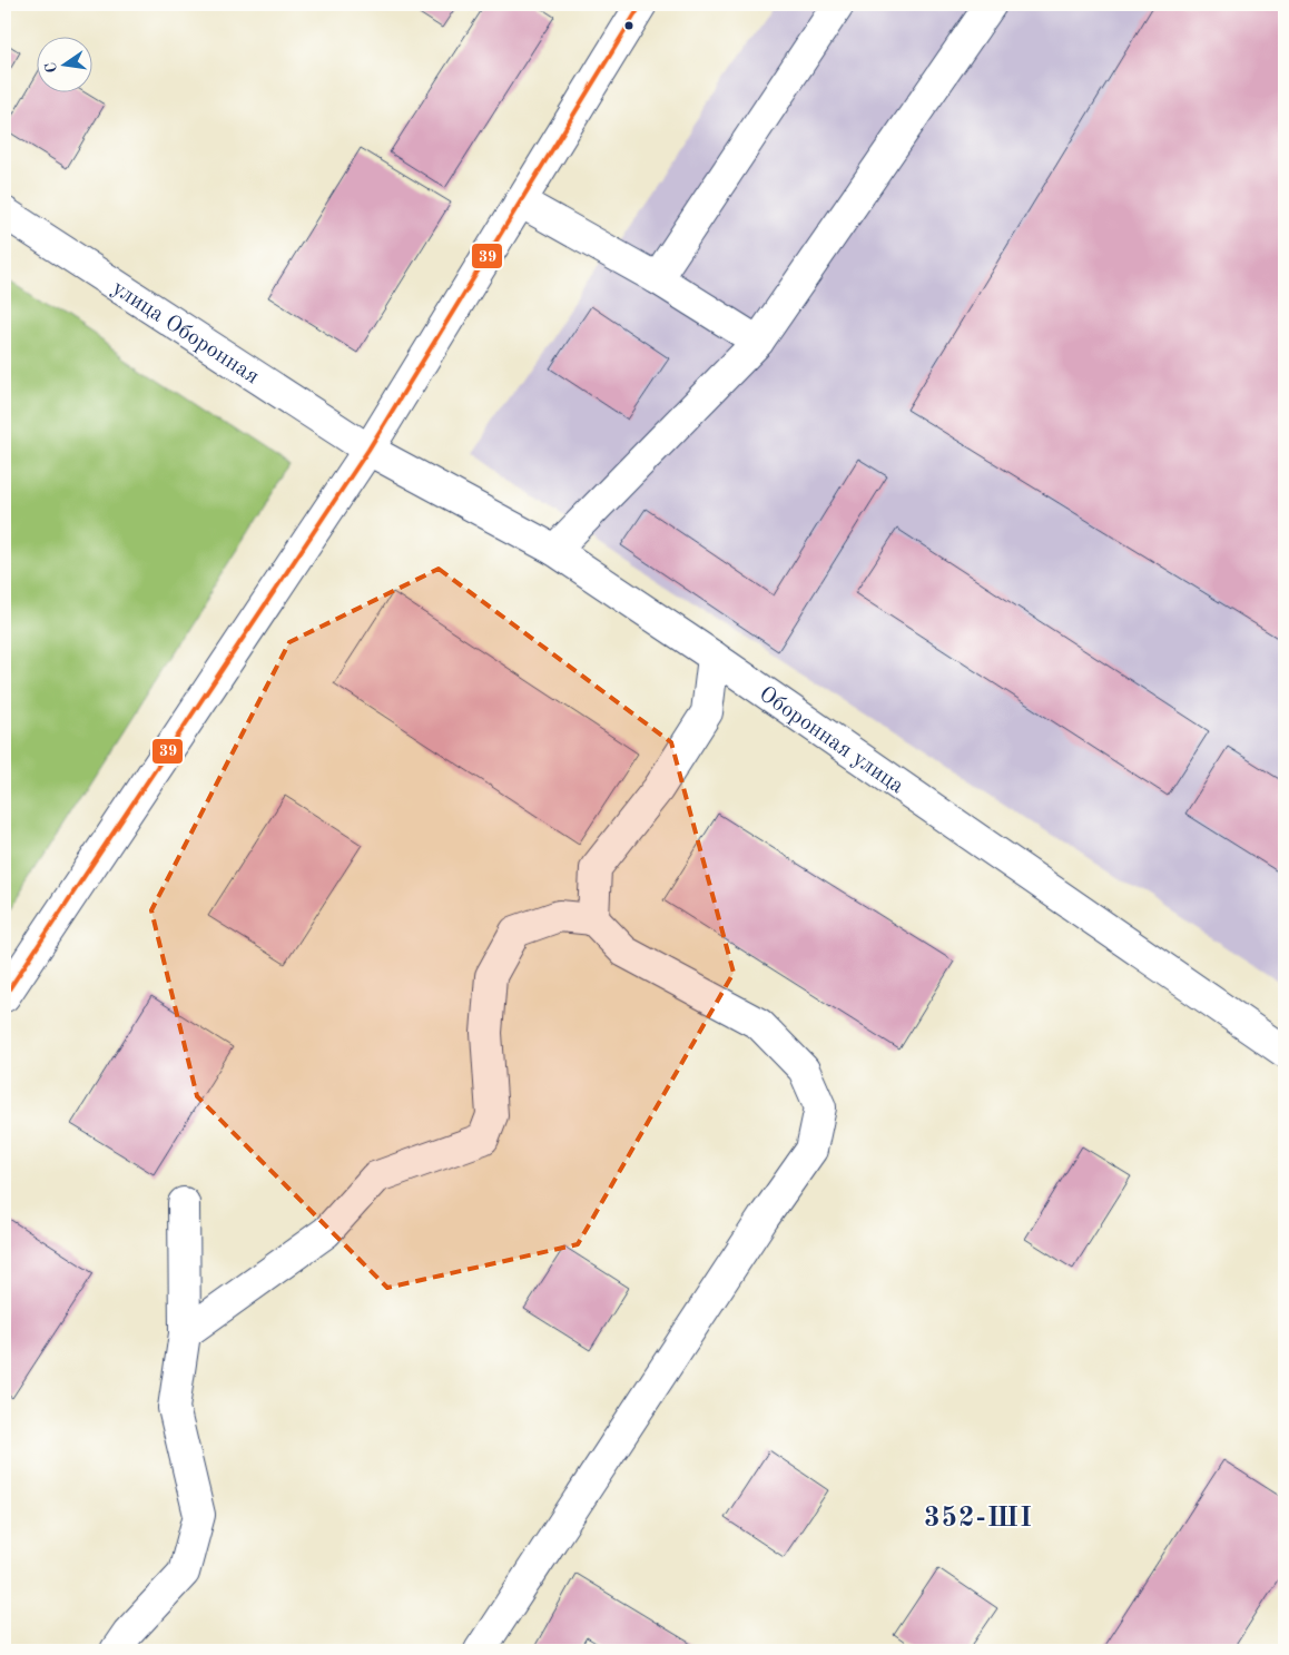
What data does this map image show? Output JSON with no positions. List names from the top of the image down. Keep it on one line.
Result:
{"streets":{"street":["улица Оборонная","Оборонная улица"]},"crossings":[["улица Оборонная","Оборонная улица"]],"districts":["352-ШІ"],"lines":["transit line 39"],"north":"left"}
